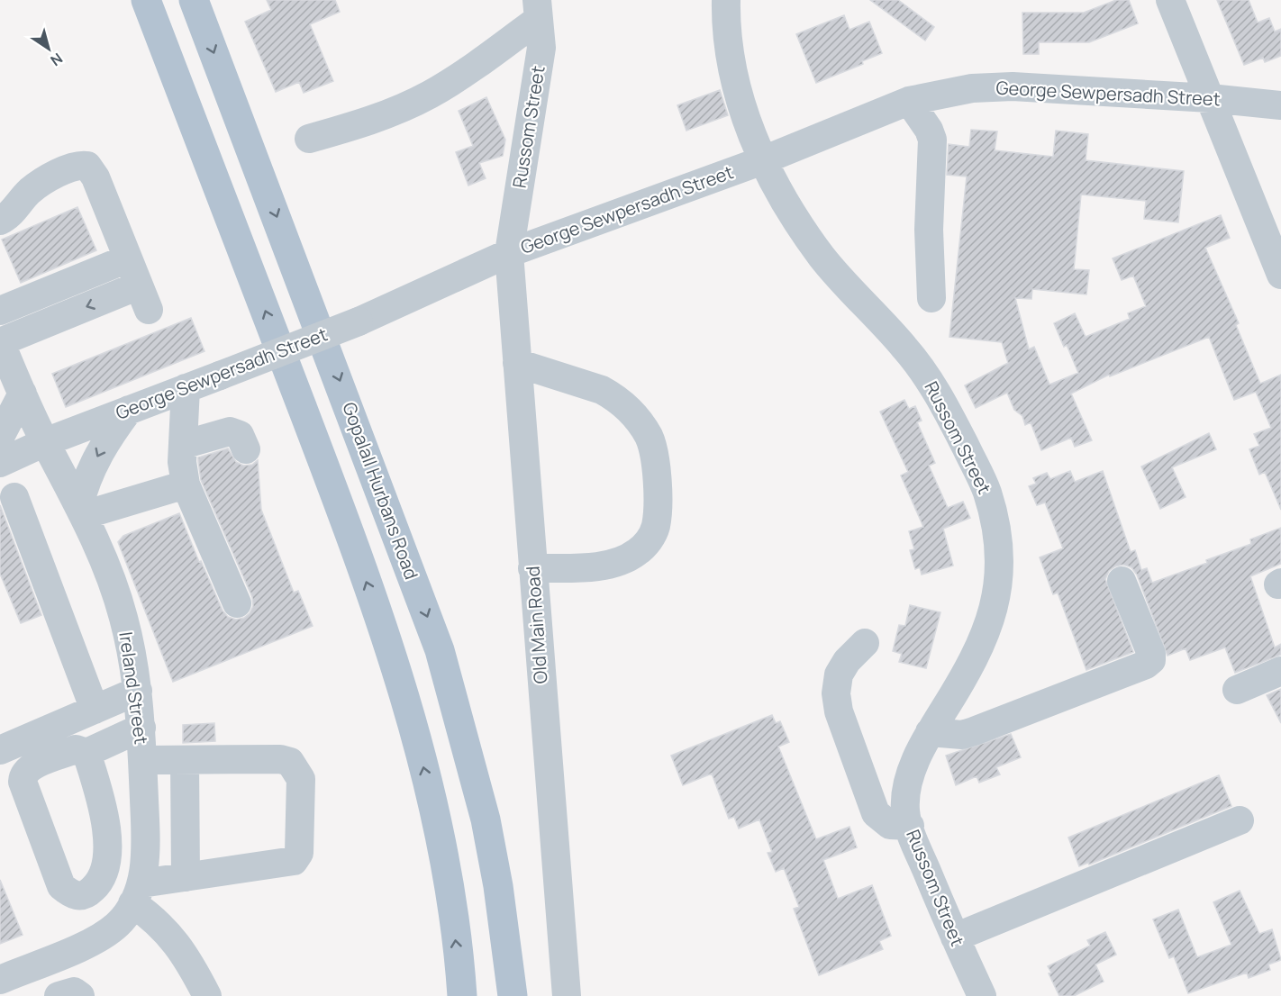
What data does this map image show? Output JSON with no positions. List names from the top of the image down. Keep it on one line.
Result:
{"streets":{"main road":["Gopalall Hurbans Road"],"street":["George Sewpersadh Street","Russom Street","Old Main Road","Ireland Street"]},"crossings":[["George Sewpersadh Street","Russom Street"],["George Sewpersadh Street","Old Main Road"],["George Sewpersadh Street","Ireland Street"],["Russom Street","Old Main Road"]],"north":"bottom right"}
